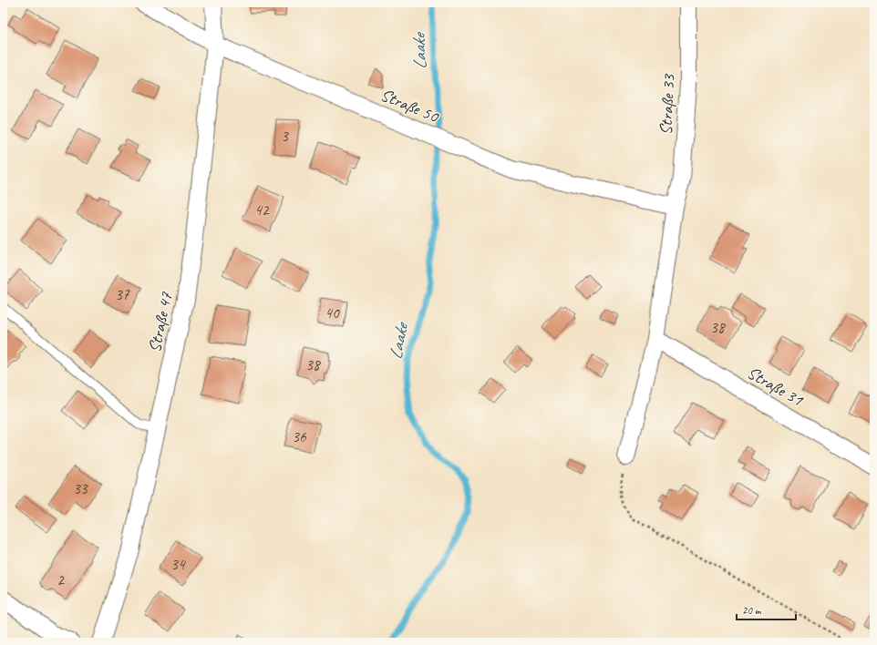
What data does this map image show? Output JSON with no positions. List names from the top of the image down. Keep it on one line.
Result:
{"streets":{"street":["Straße 33","Straße 50","Straße 47","Straße 31"]},"crossings":[["Straße 33","Straße 50"],["Straße 50","Straße 47"]],"water":["Laake"],"house_numbers":["3","42","37","40","38","38","36","33","34","2"],"scale_bar":"20 m"}
